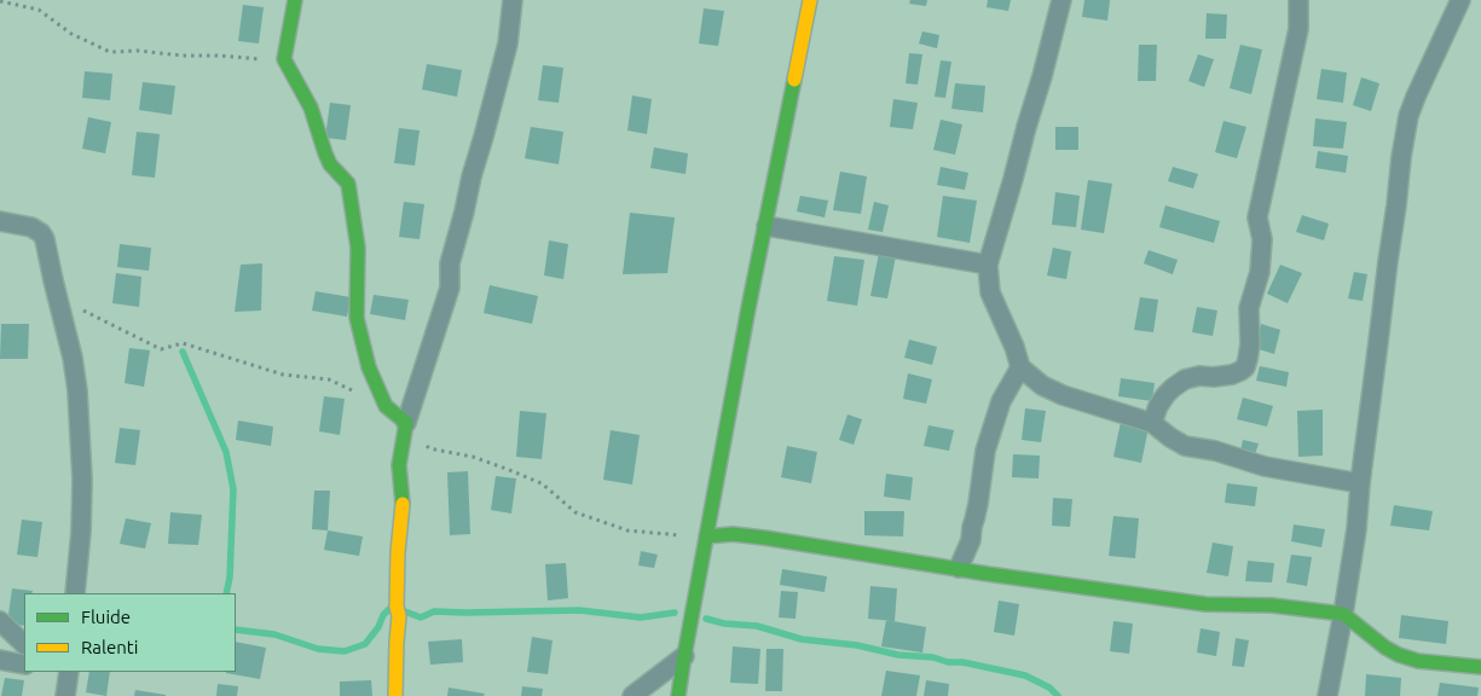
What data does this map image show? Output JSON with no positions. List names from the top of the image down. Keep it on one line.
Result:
{"legend":["Fluide","Ralenti"]}
